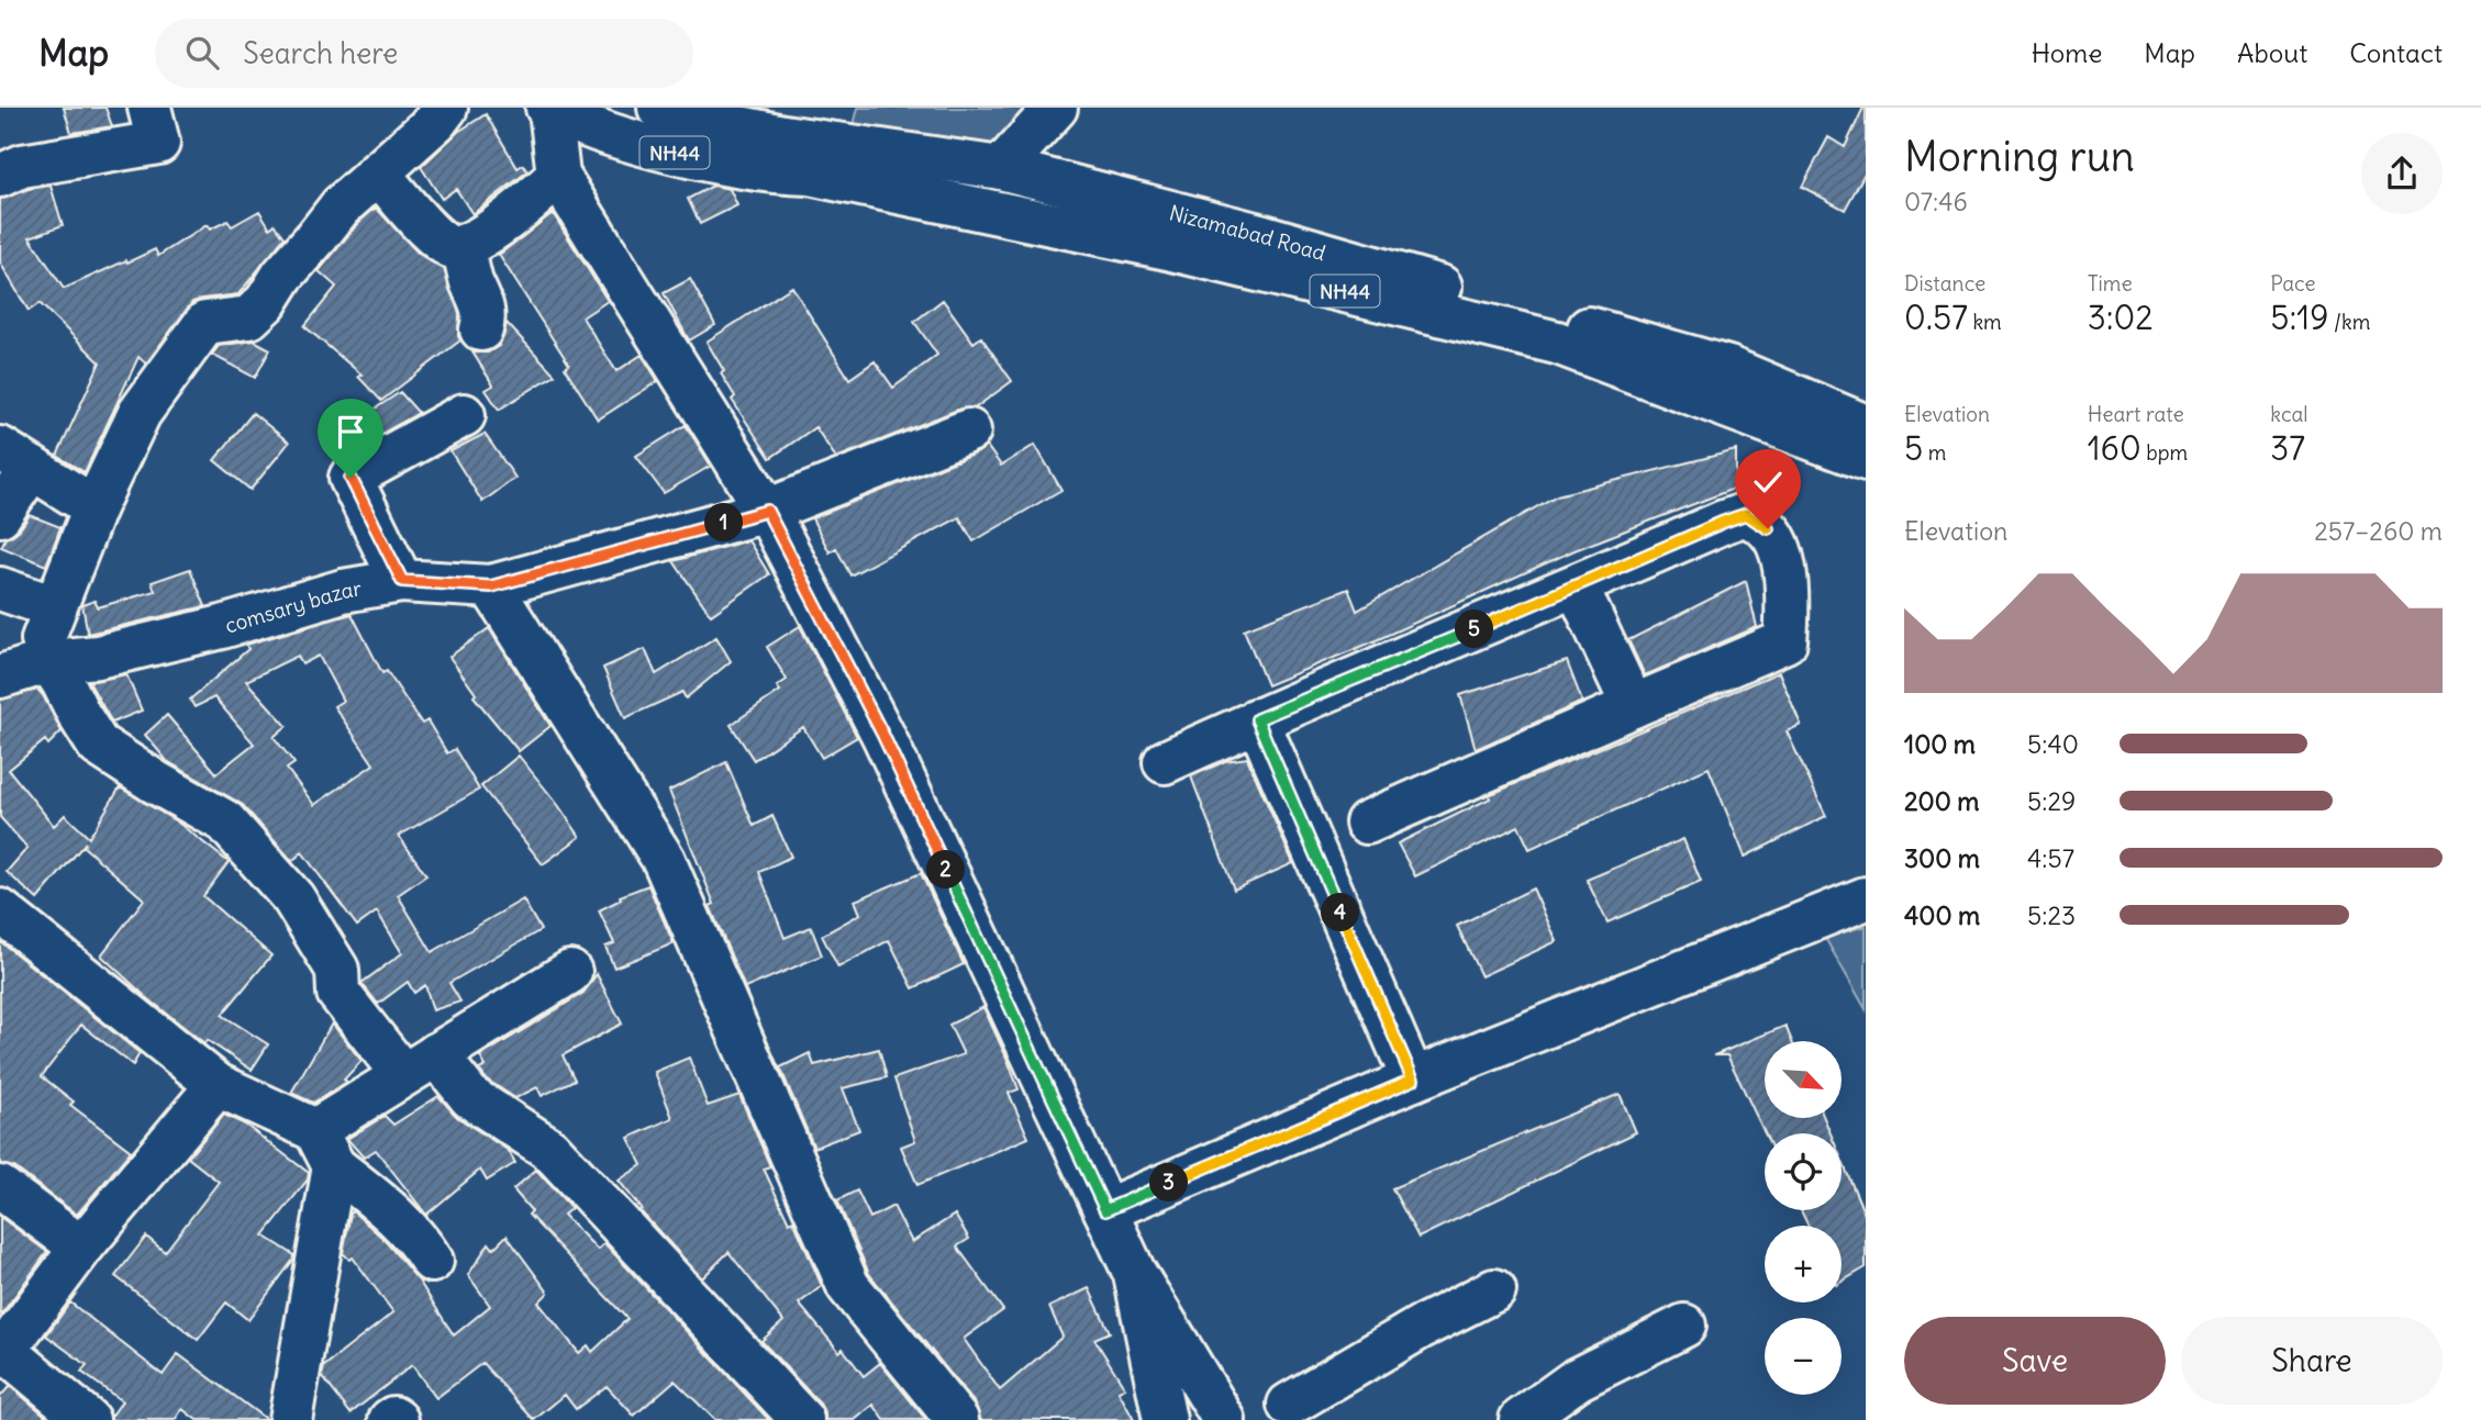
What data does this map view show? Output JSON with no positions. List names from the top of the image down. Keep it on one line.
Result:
{"streets":{"main road":["NH44","Nizamabad Road","comsary bazar"]},"north":"bottom right","page":{"header":"Map","search":"Search here","nav":["Home","Map","About","Contact"],"heading":["Morning run","07:46"],"stats":[["Distance","0.57 km"],["Time","3:02"],["Pace","5:19 /km"],["Elevation","5 m"],["Heart rate","160 bpm"],["kcal","37"]],"chart":["Elevation","257–260 m"],"pins":["1","5","2","4","3"],"list":[{"name":"100 m","note":"5:40"},{"name":"200 m","note":"5:29"},{"name":"300 m","note":"4:57"},{"name":"400 m","note":"5:23"}],"map_buttons":["+","−"],"buttons":["Save","Share"]}}
